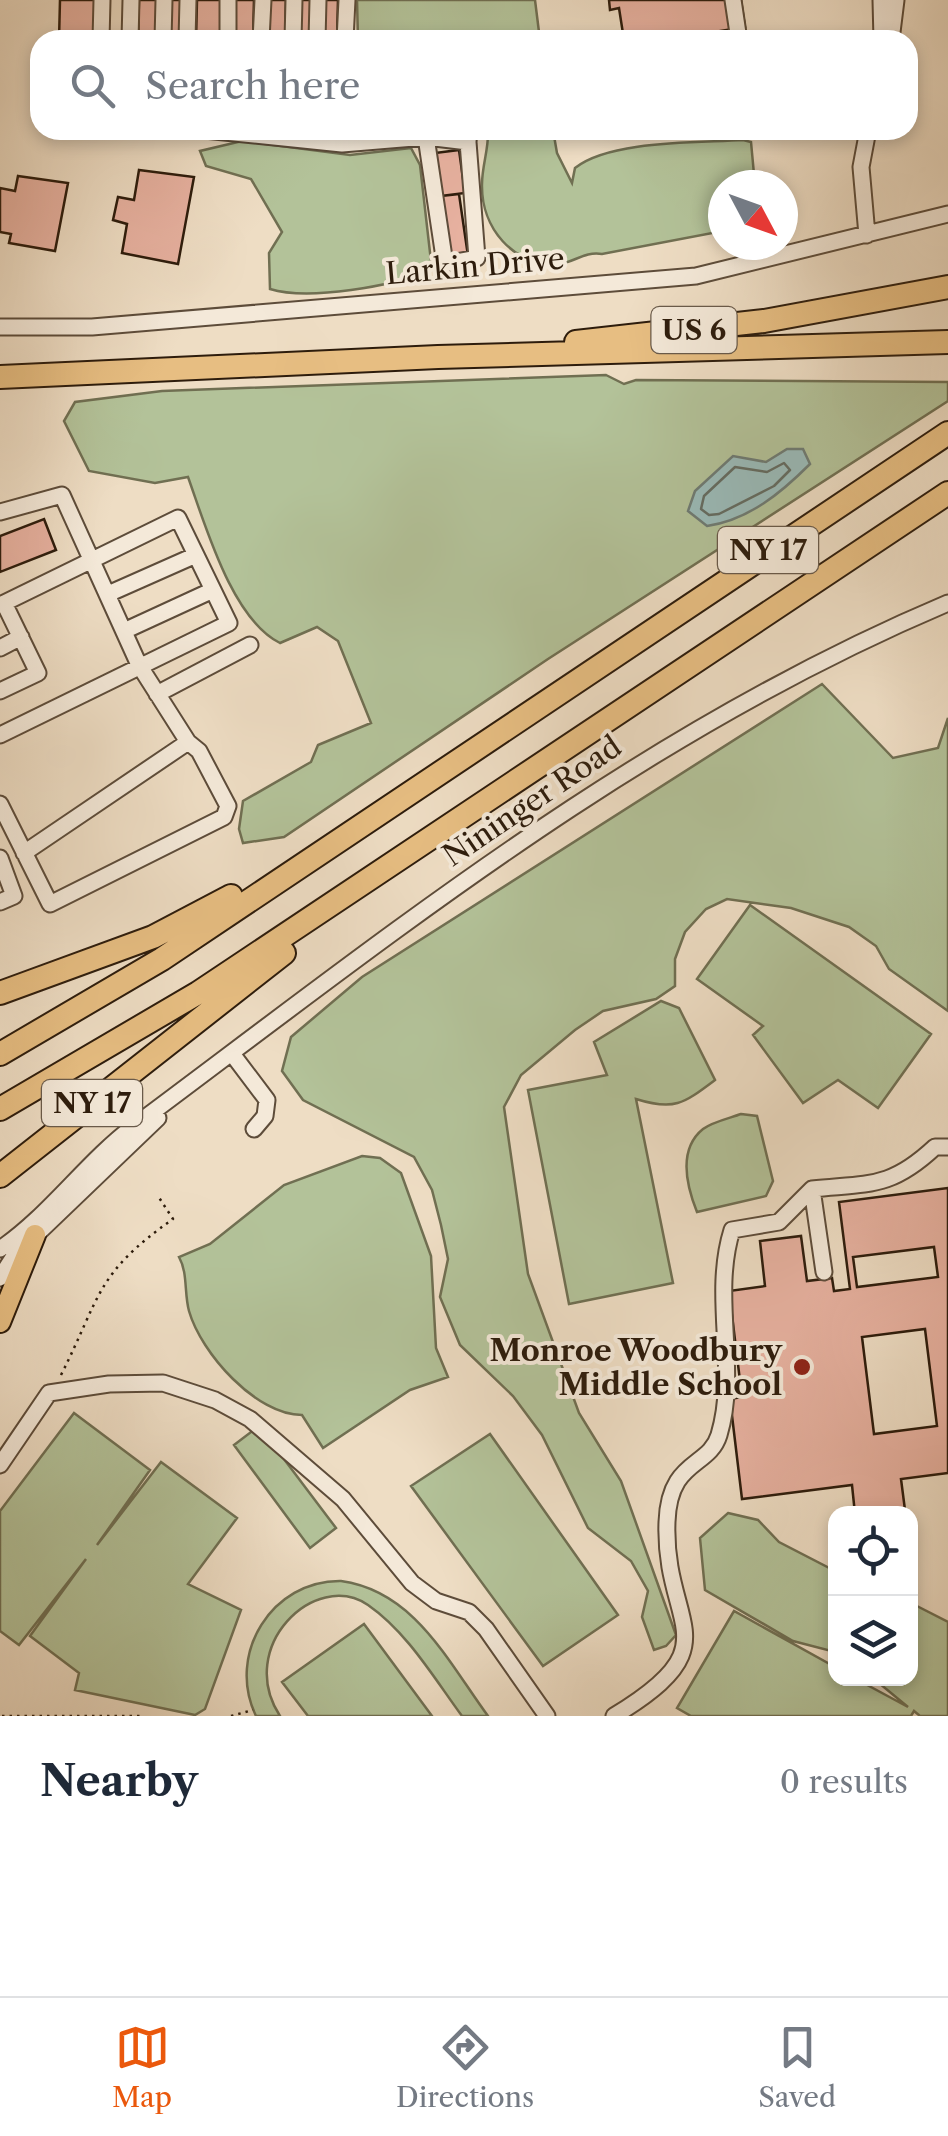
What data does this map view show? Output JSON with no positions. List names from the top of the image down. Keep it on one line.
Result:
{"streets":{"highway":["US 6","NY 17"],"street":["Larkin Drive","Nininger Road"]},"places":["Monroe Woodbury Middle School"],"north":"bottom right","page":{"search":"Search here","heading":["Nearby","0 results"],"nav":["Map","Directions","Saved"]}}
